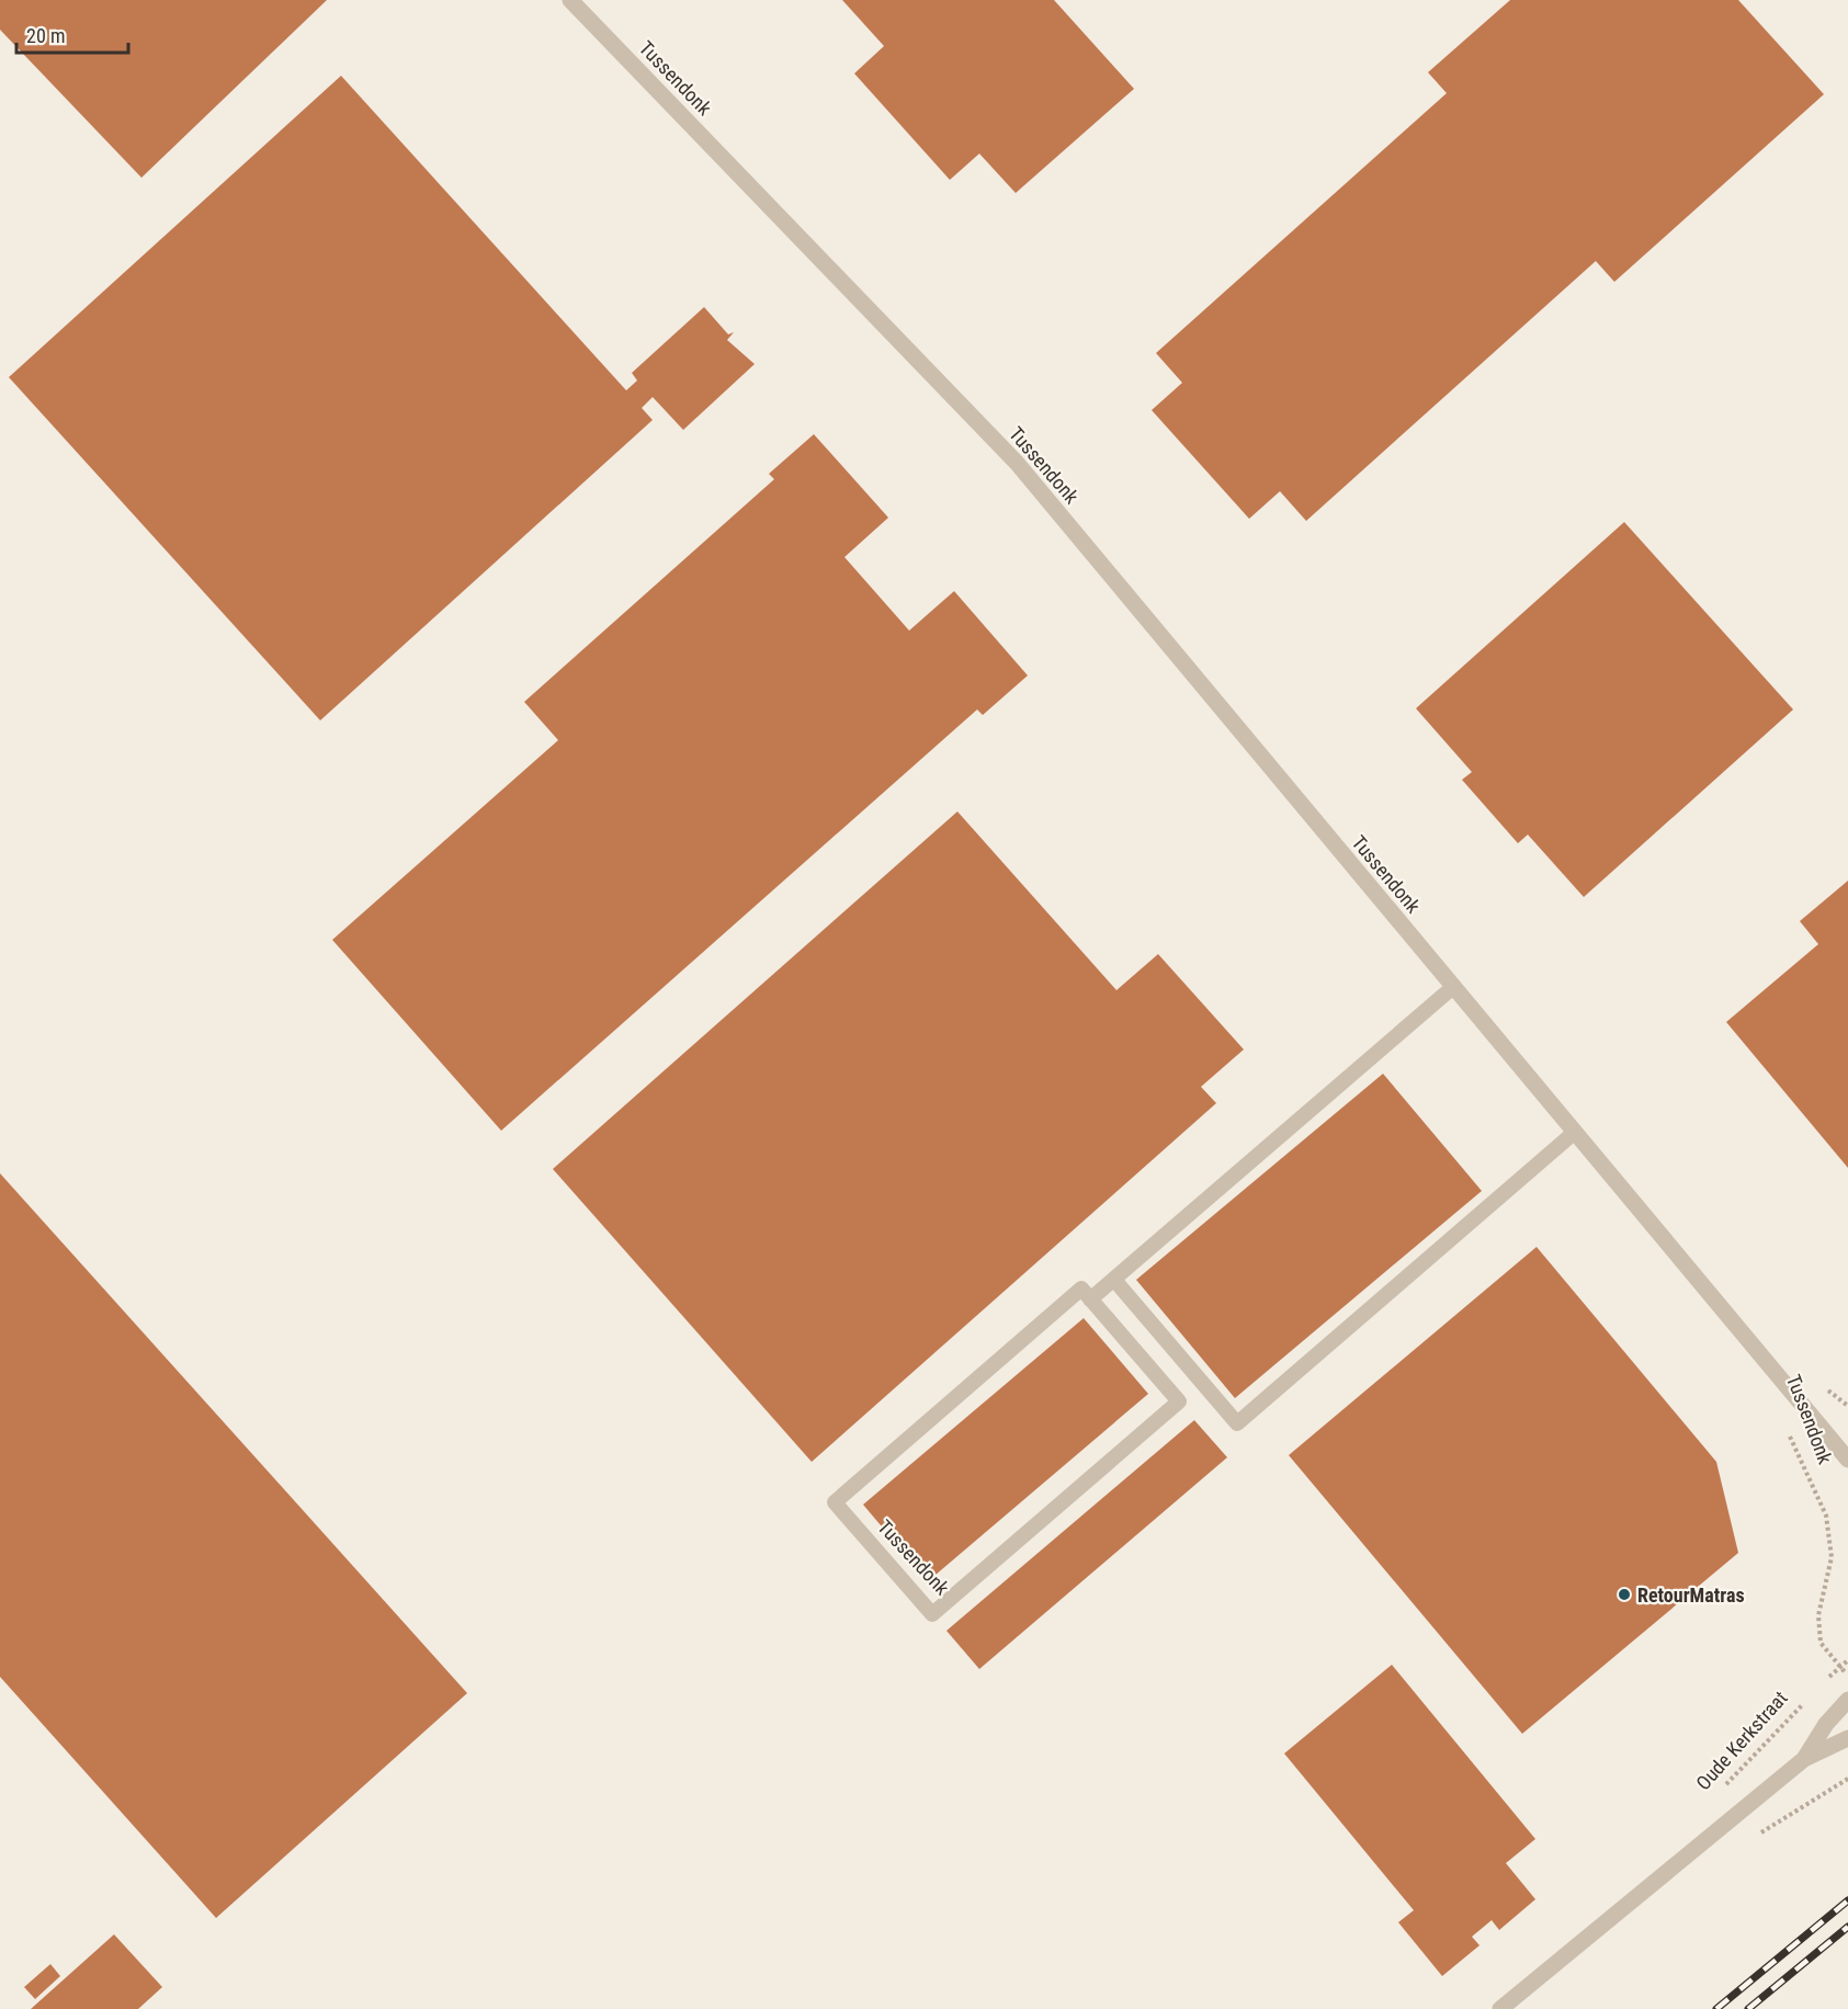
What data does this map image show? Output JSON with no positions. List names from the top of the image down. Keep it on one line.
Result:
{"streets":{"street":["Tussendonk"],"path":["Oude Kerkstraat"]},"places":["RetourMatras"],"scale_bar":"20 m"}
